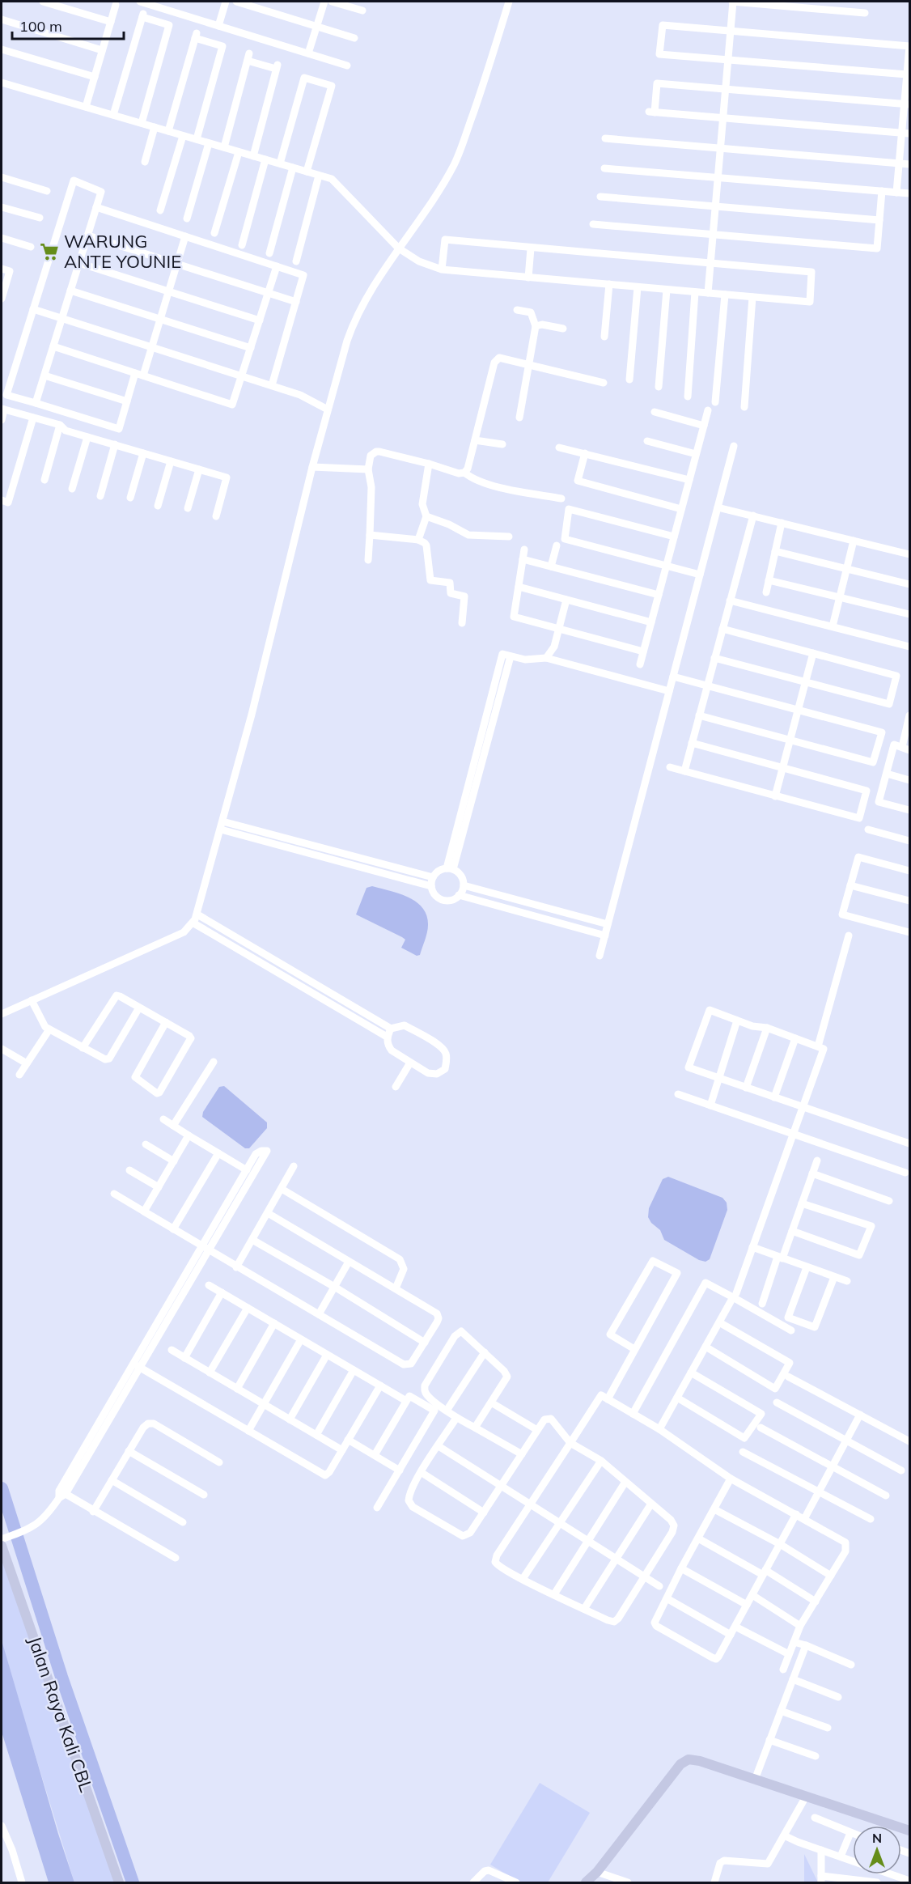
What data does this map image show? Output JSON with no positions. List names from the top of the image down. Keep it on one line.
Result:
{"streets":{"street":["Jalan Raya Kali CBL"]},"places":{"supermarket":["WARUNG ANTE YOUNIE"]},"scale_bar":"100 m","north":"top"}
